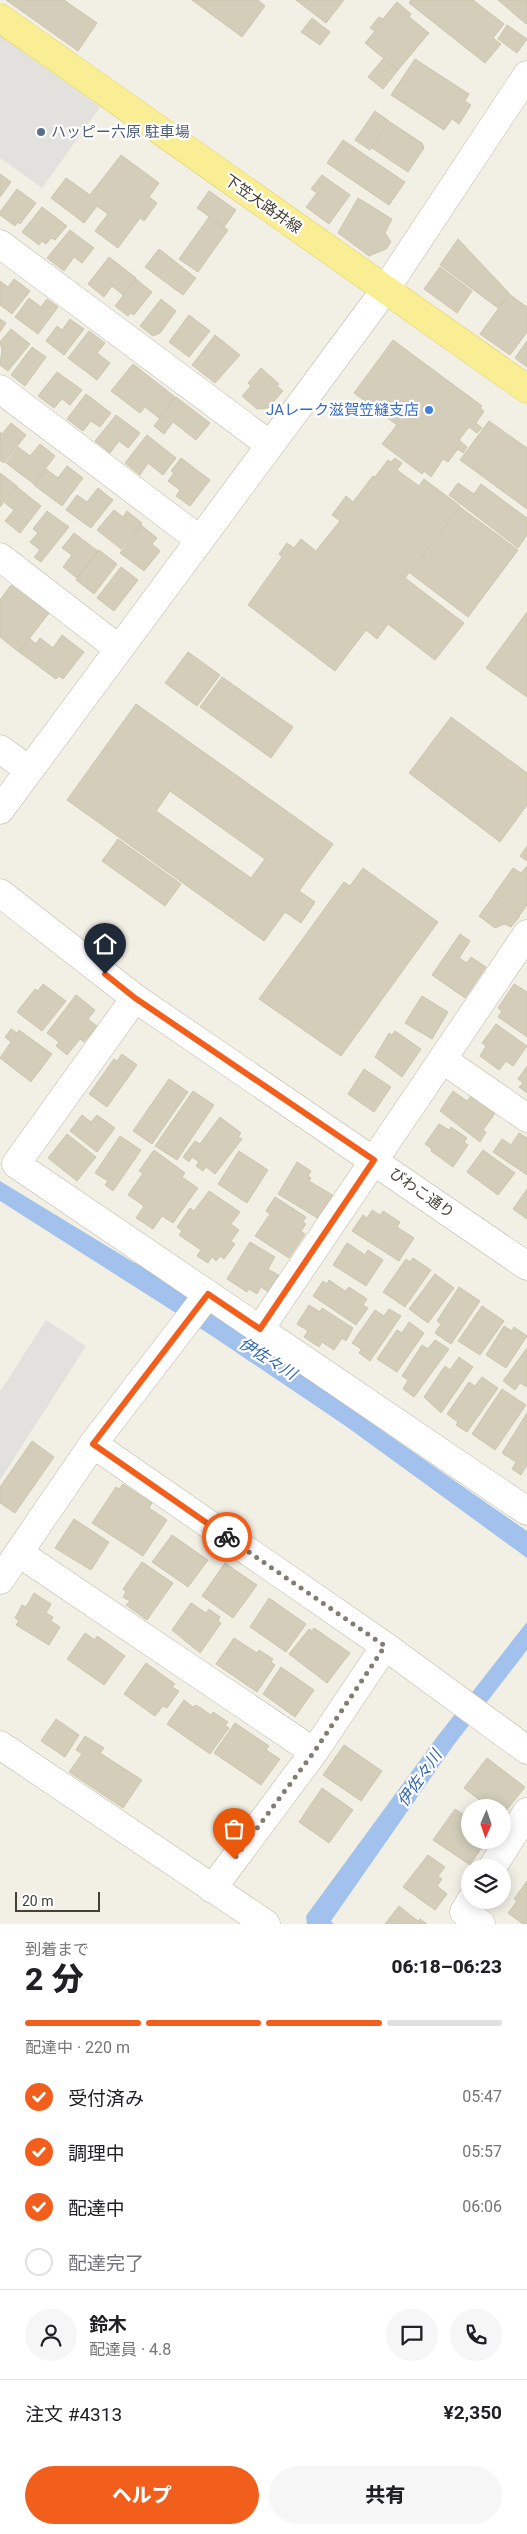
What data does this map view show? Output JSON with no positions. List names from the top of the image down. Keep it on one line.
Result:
{"streets":{"main road":["下笠大路井線"],"street":["びわこ通り"]},"water":["伊佐々川"],"places":["ハッピー六原 駐車場","JAレーク滋賀笠縫支店"],"scale_bar":"20 m","north":"bottom","page":{"scale":"20 m","heading":["2 分","到着まで","06:18–06:23"],"panel":["鈴木","配達員 · 4.8","注文 #4313","¥2,350"],"bar":"配達中 · 220 m","list":[["受付済み","05:47"],["調理中","05:57"],["配達中","06:06"],"配達完了"],"buttons":["ヘルプ","共有"]}}
